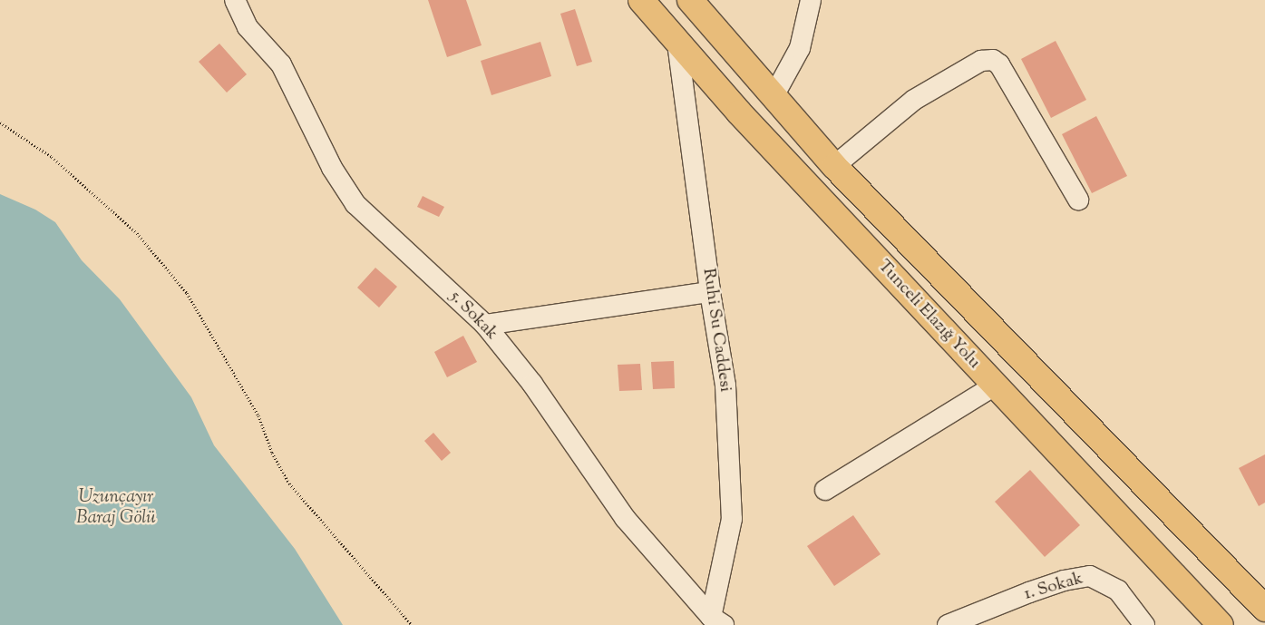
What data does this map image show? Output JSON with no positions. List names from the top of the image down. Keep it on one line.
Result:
{"streets":{"main road":["Tunceli Elazığ Yolu"],"street":["5. Sokak","Ruhi Su Caddesi","1. Sokak"]},"crossings":[["Tunceli Elazığ Yolu","Ruhi Su Caddesi"],["5. Sokak","Ruhi Su Caddesi"]],"water":["Uzunçayır Baraj Gölü"]}
